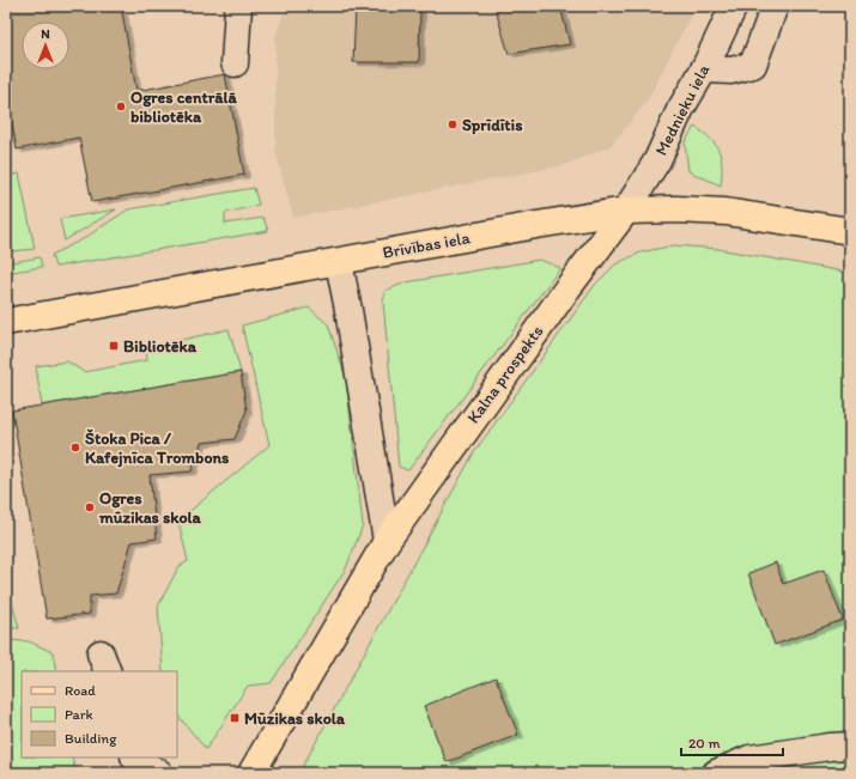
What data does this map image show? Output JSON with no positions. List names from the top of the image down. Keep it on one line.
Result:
{"streets":{"main road":["Brīvības iela","Kalna prospekts"],"street":["Mednieku iela"]},"crossings":[["Mednieku iela","Brīvības iela"],["Mednieku iela","Kalna prospekts"],["Brīvības iela","Kalna prospekts"]],"places":{"other":["Ogres centrālā bibliotēka","Sprīdītis","Štoka Pica / Kafejnīca Trombons","Ogres mūzikas skola"],"transit":["Bibliotēka","Mūzikas skola"]},"legend":["Road","Park","Building"],"scale_bar":"20 m","north":"top"}
